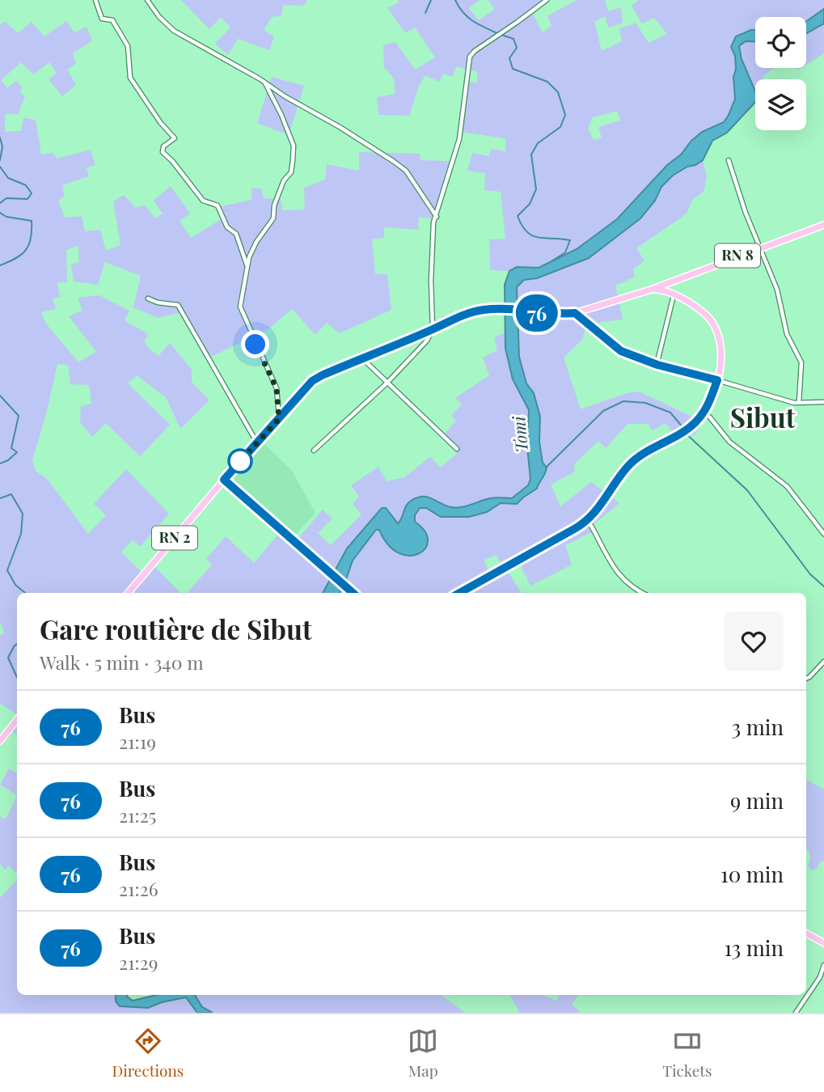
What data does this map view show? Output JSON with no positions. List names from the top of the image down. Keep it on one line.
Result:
{"streets":{"main road":["RN 8","RN 2"]},"crossings":[["RN 8","RN 2"]],"districts":["Sibut"],"water":["Tomi"],"lines":["bus line 76"],"page":{"on_map":"76","heading":["Gare routière de Sibut","Walk · 5 min · 340 m"],"list":[{"mark":"76","name":"Bus","note":"21:19","value":"3 min"},{"mark":"76","name":"Bus","note":"21:25","value":"9 min"},{"mark":"76","name":"Bus","note":"21:26","value":"10 min"},{"mark":"76","name":"Bus","note":"21:29","value":"13 min"}],"tabs":["Directions","Map","Tickets"]}}
